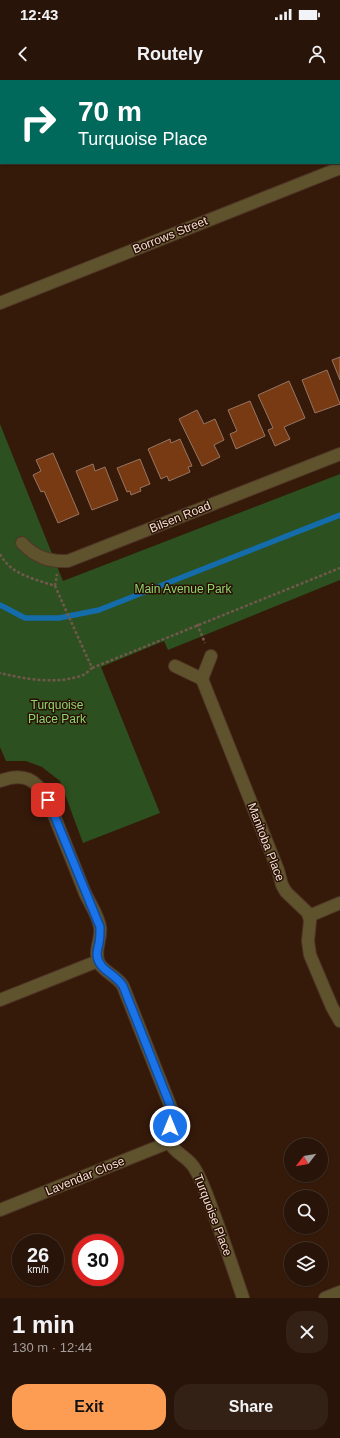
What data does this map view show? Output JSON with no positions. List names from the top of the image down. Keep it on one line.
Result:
{"streets":{"street":["Borrows Street","Bilsen Road","Manitoba Place","Lavendar Close","Turquoise Place"]},"crossings":[["Lavendar Close","Turquoise Place"]],"parks":["Main Avenue Park","Turquoise Place Park"],"north":"bottom left","page":{"status":"12:43","header":"Routely","turn":["70 m","Turquoise Place"],"speed":"26 km/h","limit":"30","heading":["1 min","130 m · 12:44"],"buttons":["Exit","Share"]}}
